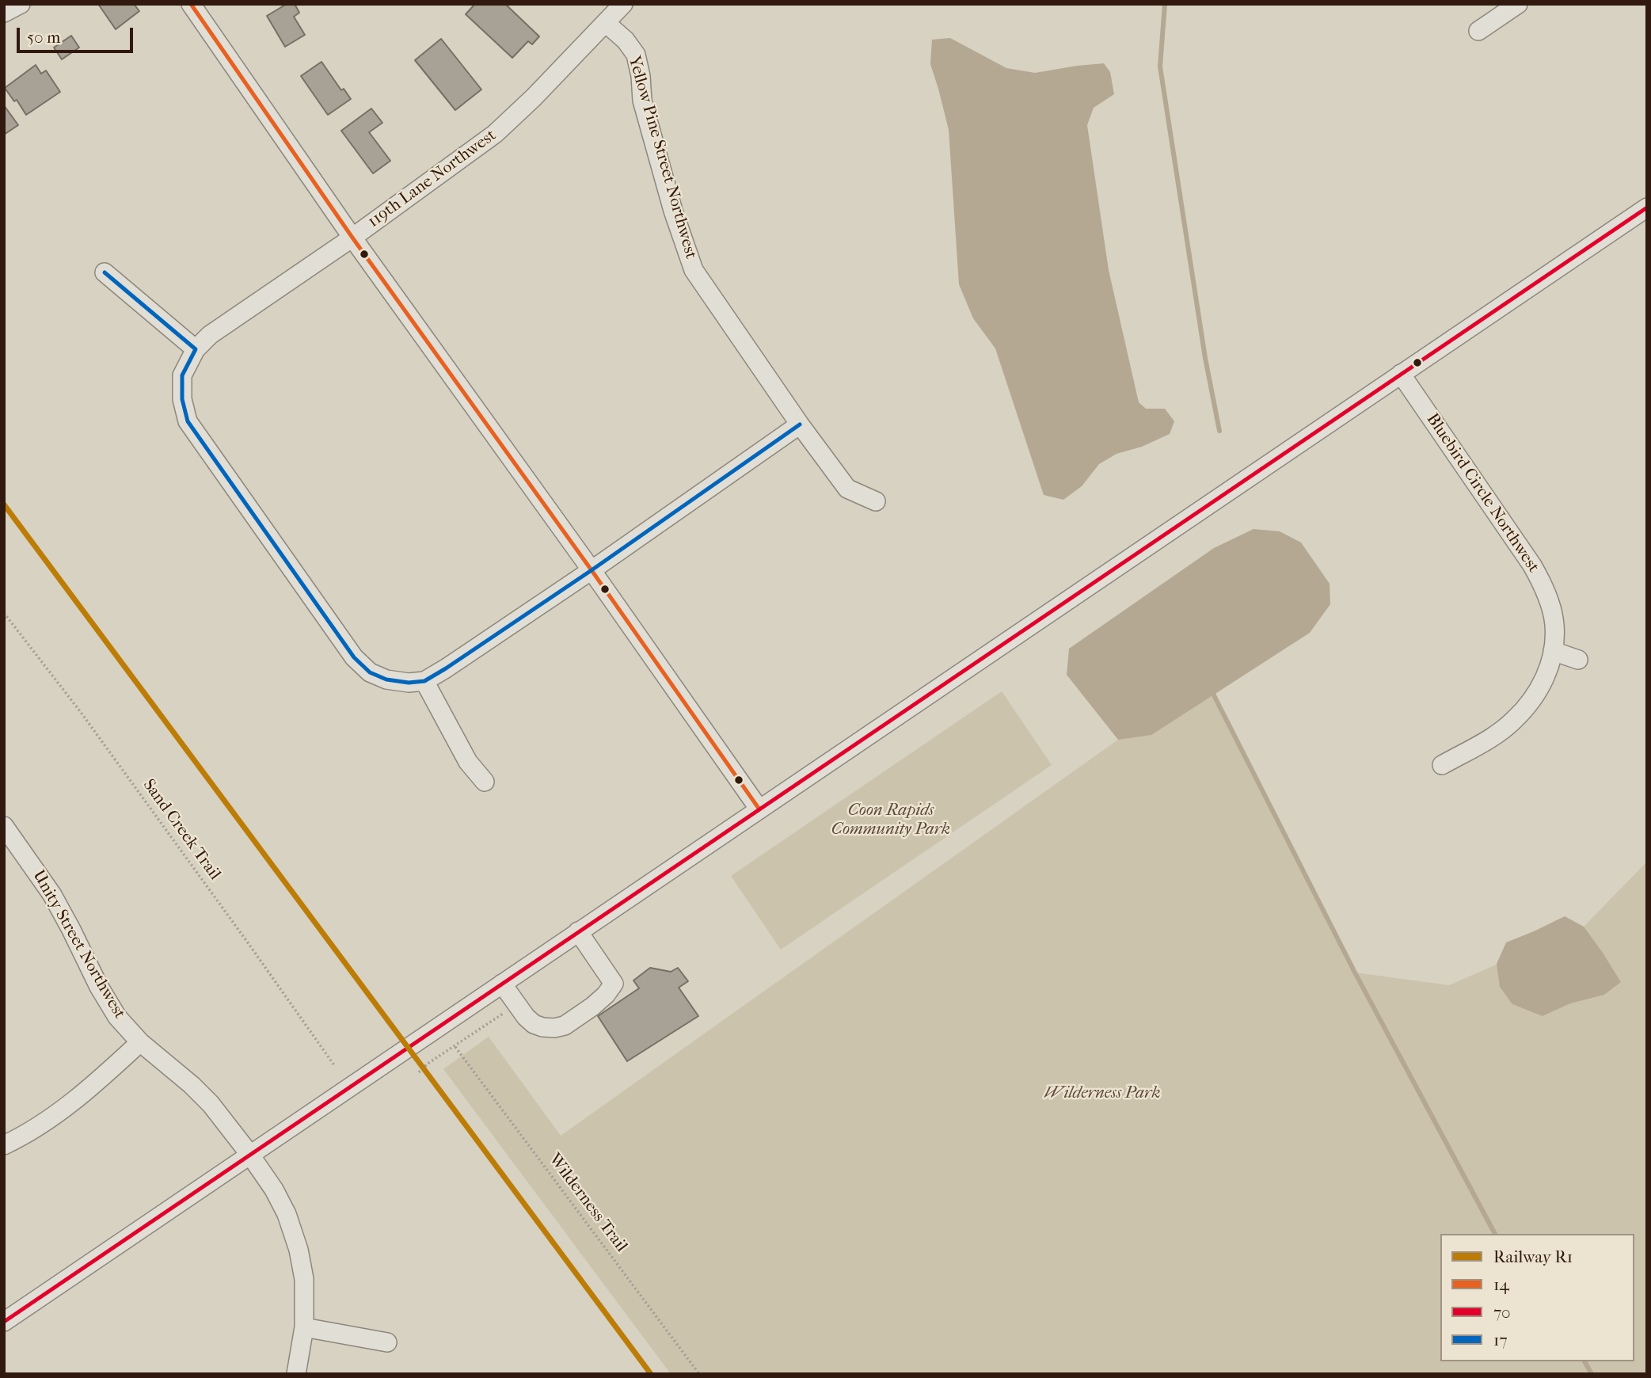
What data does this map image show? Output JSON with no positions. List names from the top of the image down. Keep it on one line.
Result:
{"streets":{"street":["Yellow Pine Street Northwest","119th Lane Northwest","Bluebird Circle Northwest","Unity Street Northwest"],"path":["Sand Creek Trail","Wilderness Trail"]},"crossings":[["Yellow Pine Street Northwest","119th Lane Northwest"]],"parks":["Coon Rapids Community Park","Wilderness Park"],"lines":["transit line 14","transit line 70","transit line 17","rail line R1"],"legend":["Railway R1","14","70","17"],"scale_bar":"50 m"}
